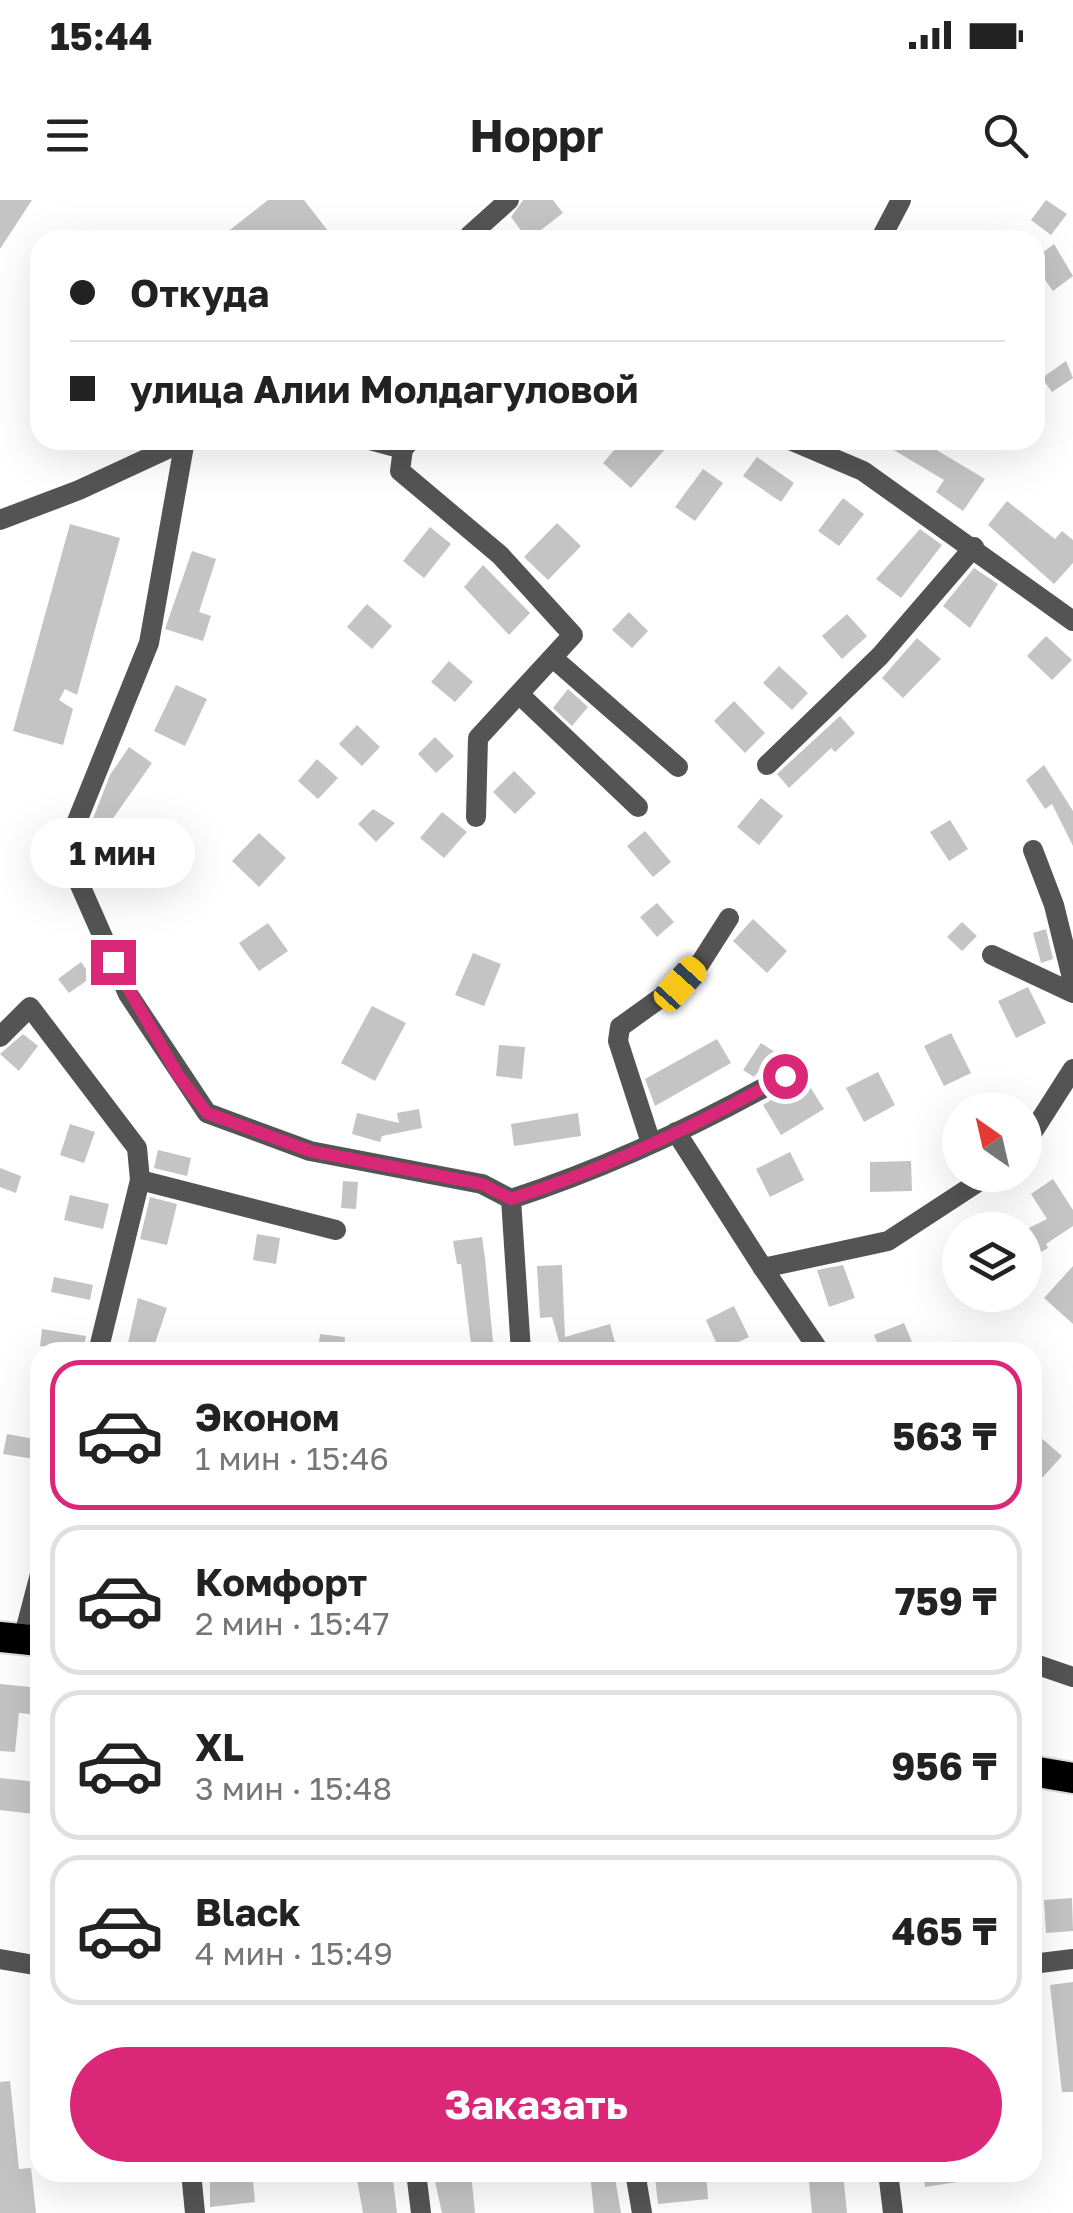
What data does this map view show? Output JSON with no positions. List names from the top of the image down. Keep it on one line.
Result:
{"north":"top left","page":{"status":"15:44","header":"Hoppr","banner":["Откуда","улица Алии Молдагуловой"],"bubble":"1 мин","list":[{"name":"Эконом","note":"1 мин · 15:46","value":"563 ₸"},{"name":"Комфорт","note":"2 мин · 15:47","value":"759 ₸"},{"name":"XL","note":"3 мин · 15:48","value":"956 ₸"},{"name":"Black","note":"4 мин · 15:49","value":"465 ₸"}],"buttons":"Заказать"}}
